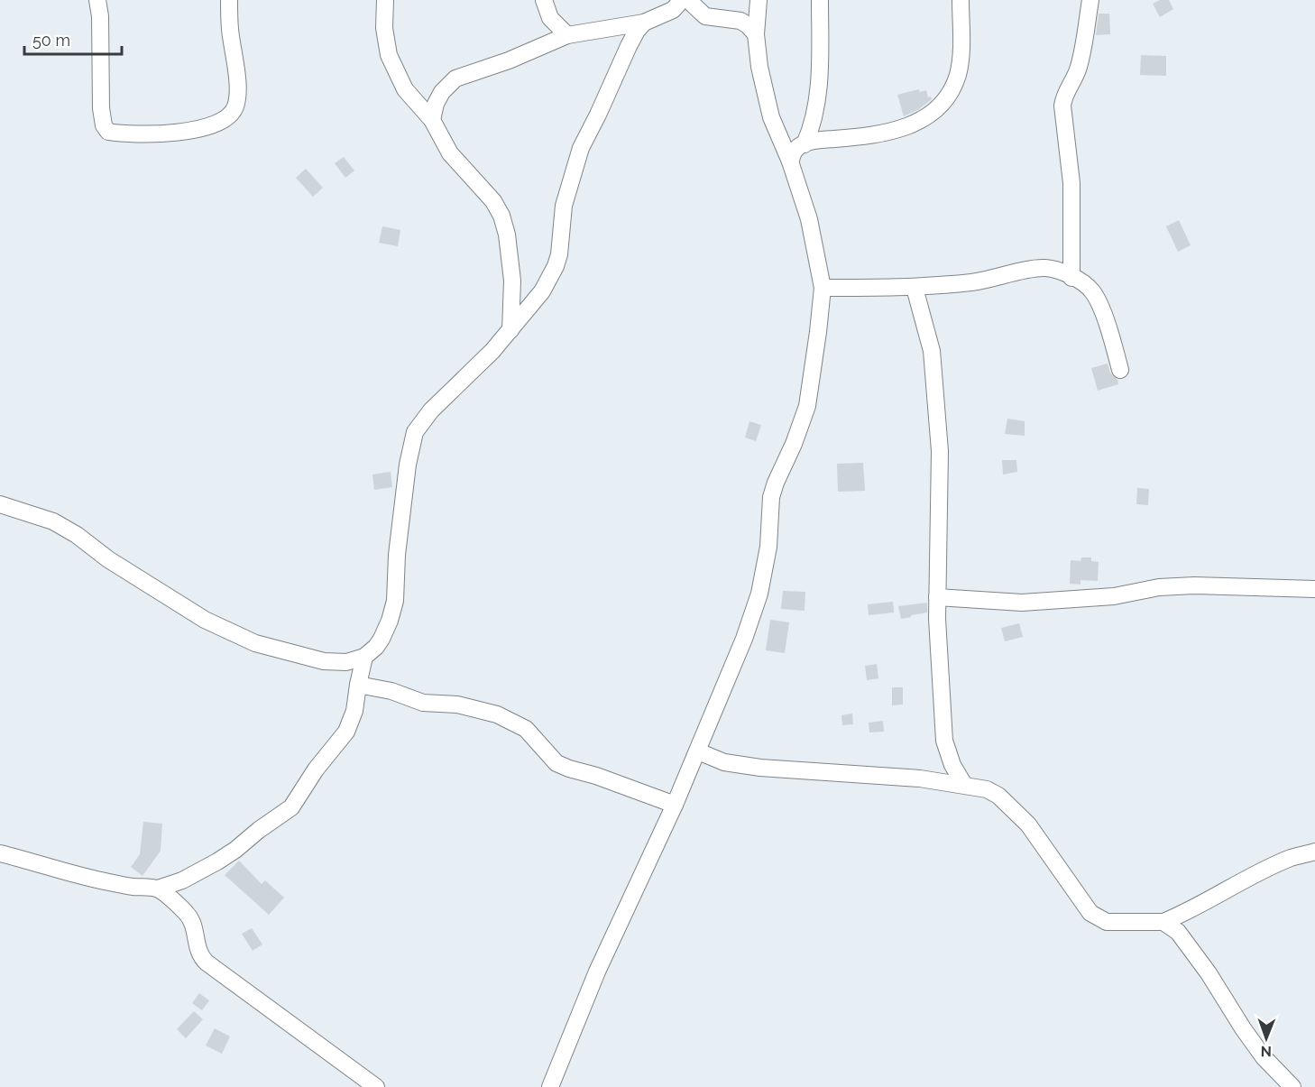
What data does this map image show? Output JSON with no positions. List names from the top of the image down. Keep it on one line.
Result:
{"scale_bar":"50 m","north":"bottom"}
